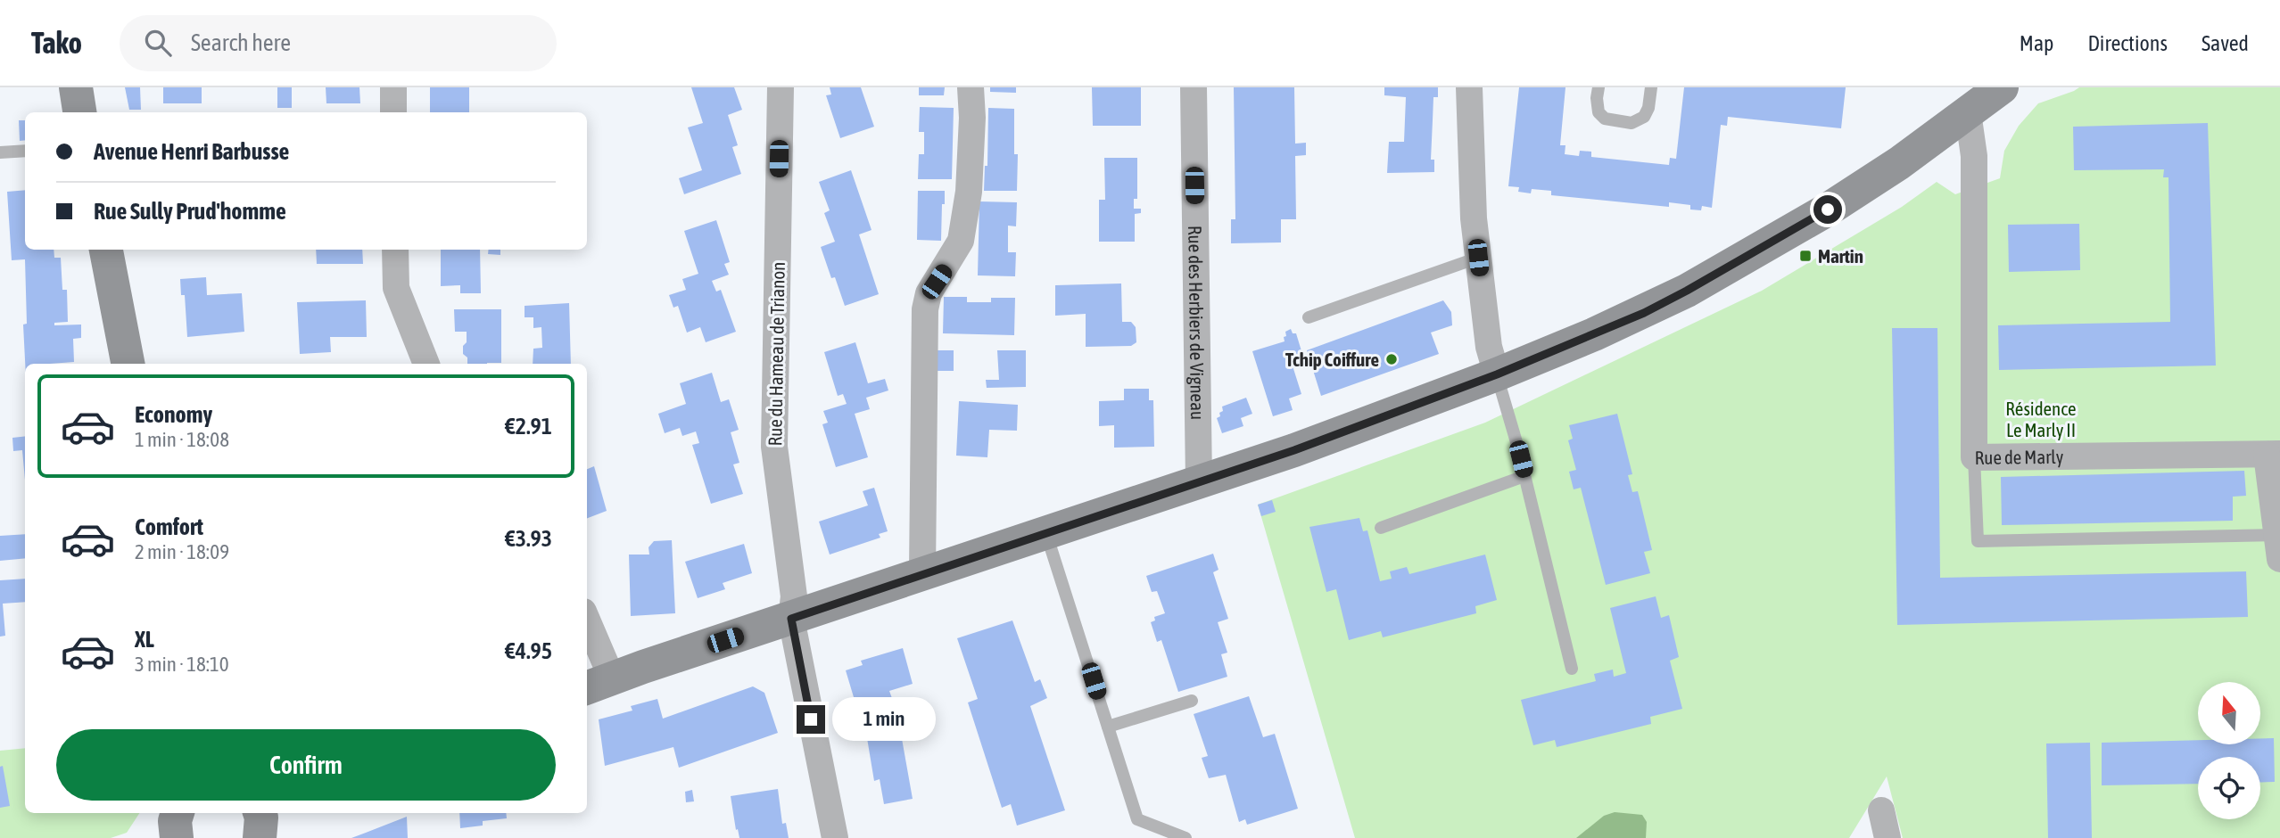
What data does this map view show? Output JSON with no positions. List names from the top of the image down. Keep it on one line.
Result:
{"streets":{"street":["Rue des Herbiers de Vigneau","Rue du Hameau de Trianon","Rue de Marly"]},"parks":["Résidence Le Marly II"],"places":{"transit":["Martin"],"other":["Tchip Coiffure"]},"north":"top","page":{"header":"Tako","search":"Search here","nav":["Map","Directions","Saved"],"banner":["Avenue Henri Barbusse","Rue Sully Prud'homme"],"list":[{"name":"Economy","note":"1 min · 18:08","value":"€2.91"},{"name":"Comfort","note":"2 min · 18:09","value":"€3.93"},{"name":"XL","note":"3 min · 18:10","value":"€4.95"}],"bubble":"1 min","buttons":"Confirm"}}
